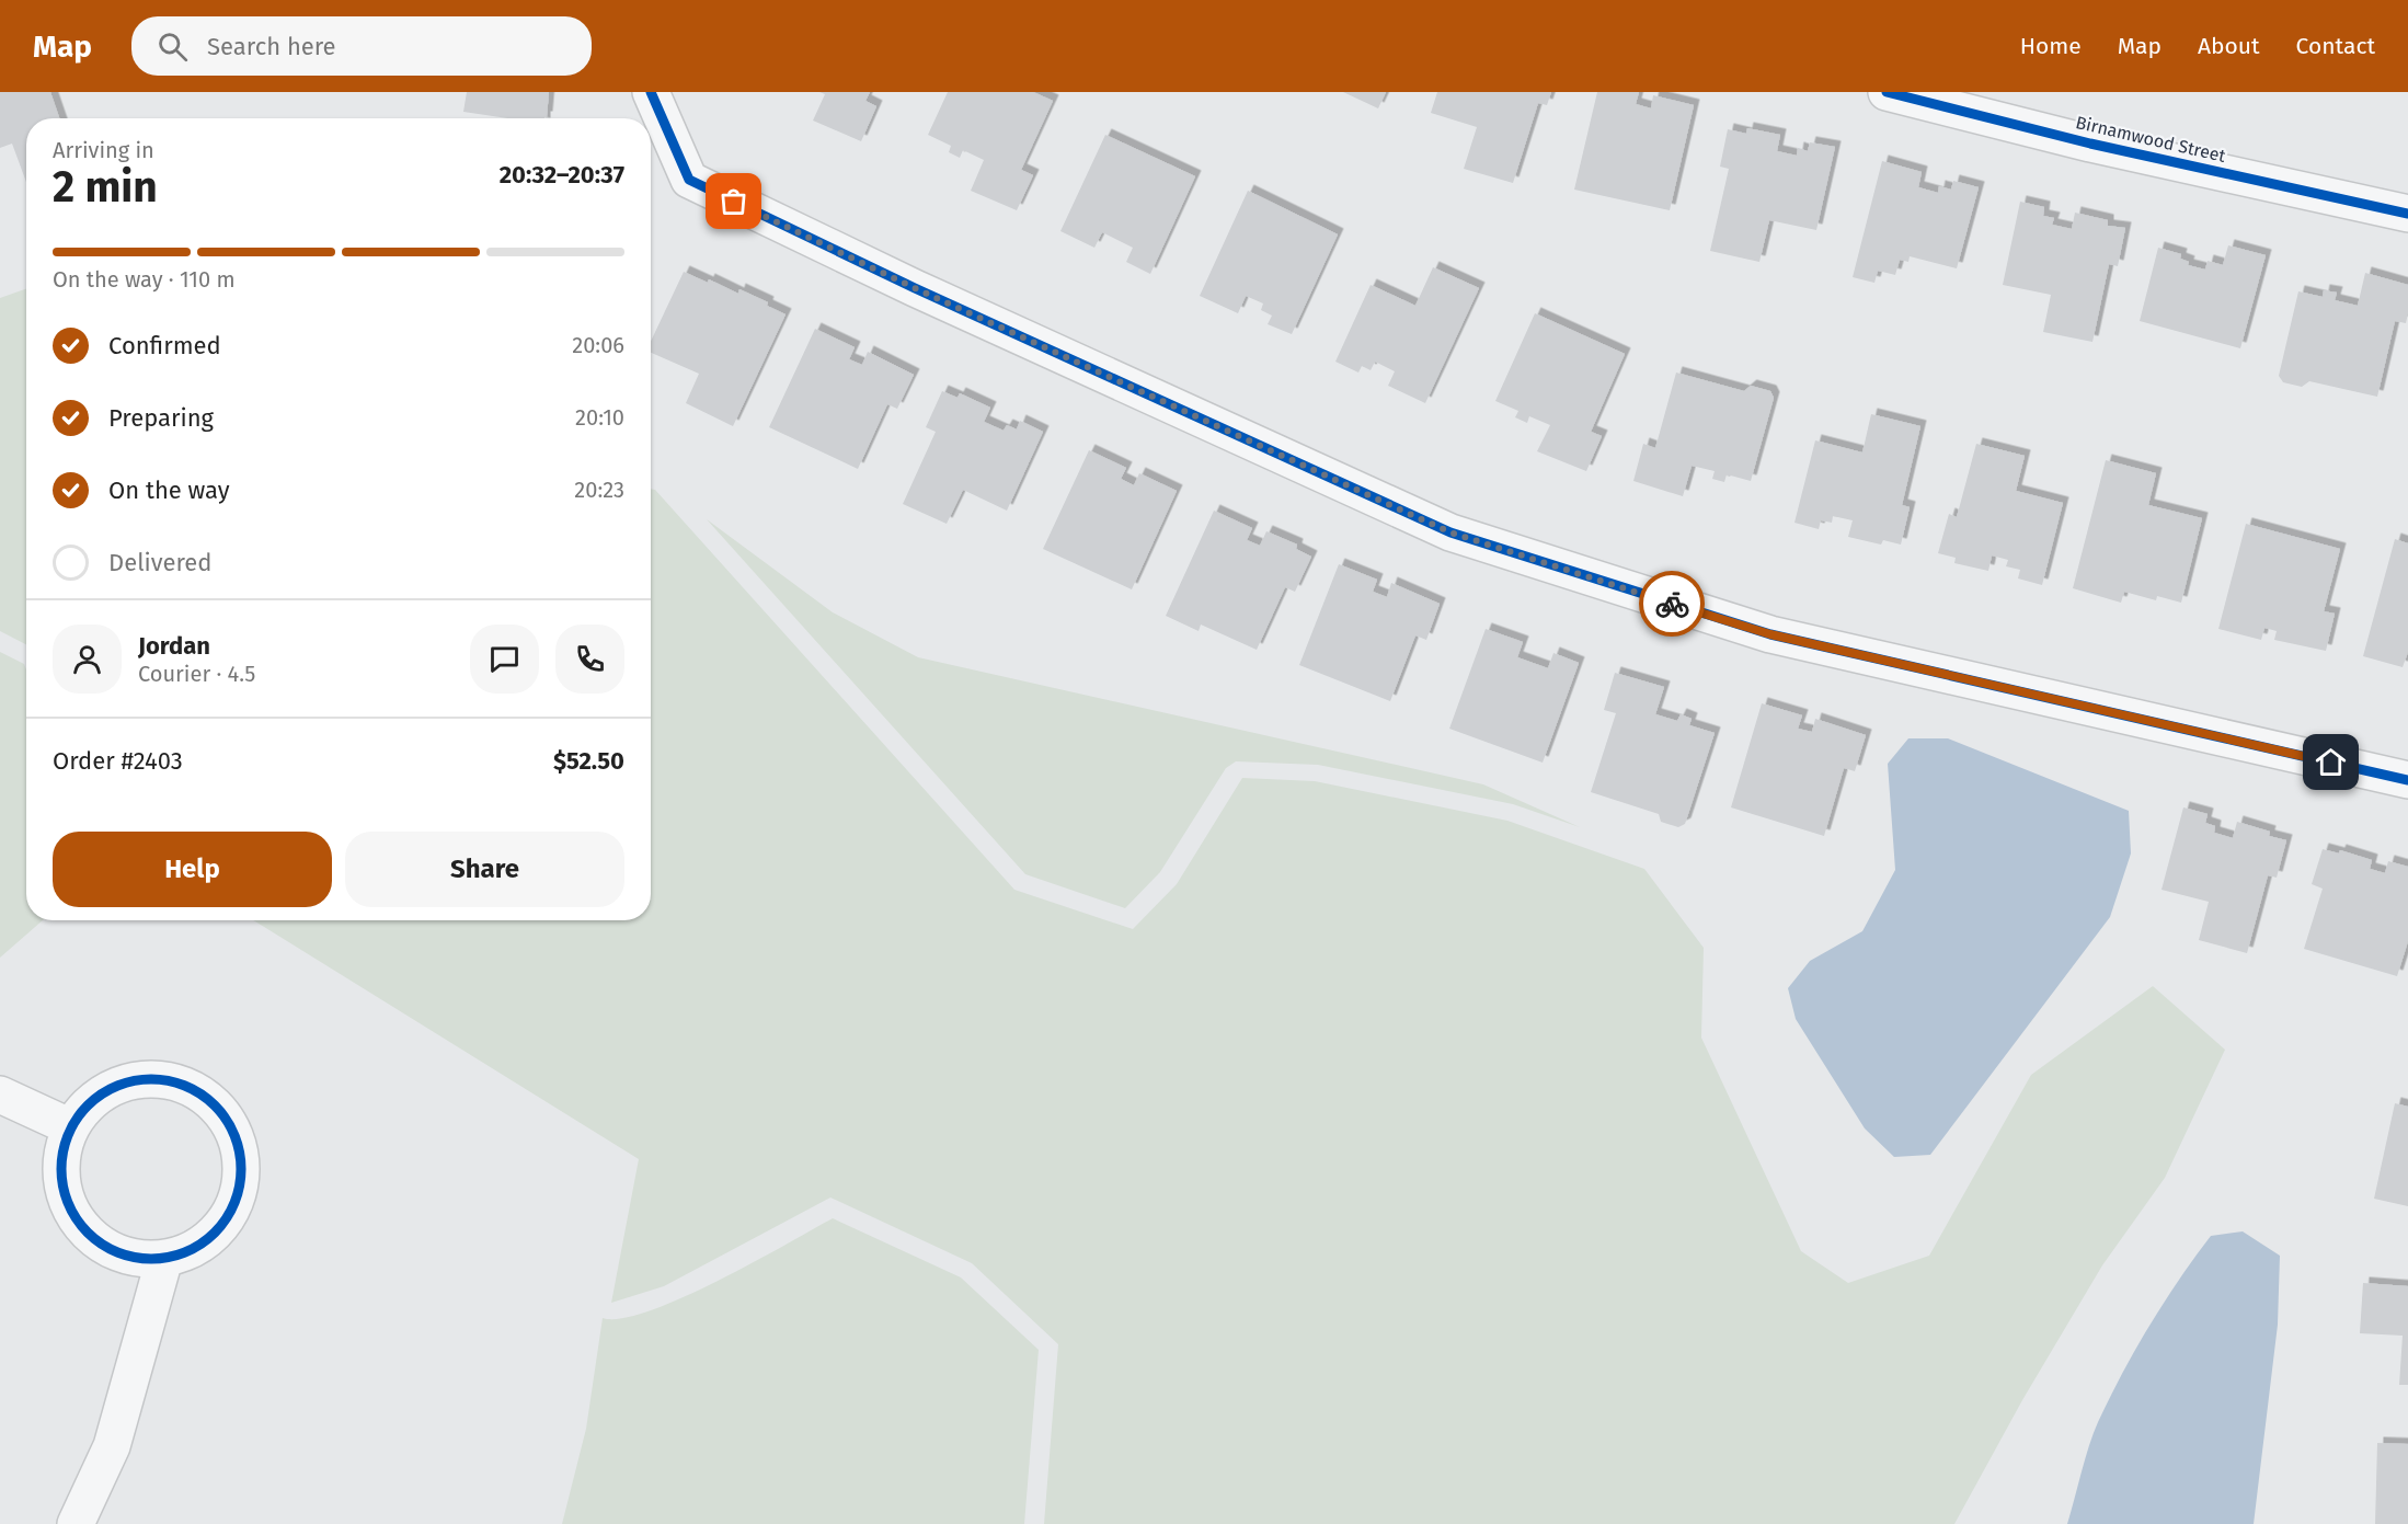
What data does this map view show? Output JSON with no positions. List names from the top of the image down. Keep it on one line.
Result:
{"streets":{"street":["Birnamwood Street"]},"page":{"header":"Map","search":"Search here","nav":["Home","Map","About","Contact"],"heading":["2 min","Arriving in","20:32–20:37"],"panel":["Jordan","Courier · 4.5","Order #2403","$52.50"],"bar":"On the way · 110 m","list":[["Confirmed","20:06"],["Preparing","20:10"],["On the way","20:23"],"Delivered"],"buttons":["Help","Share"]}}
